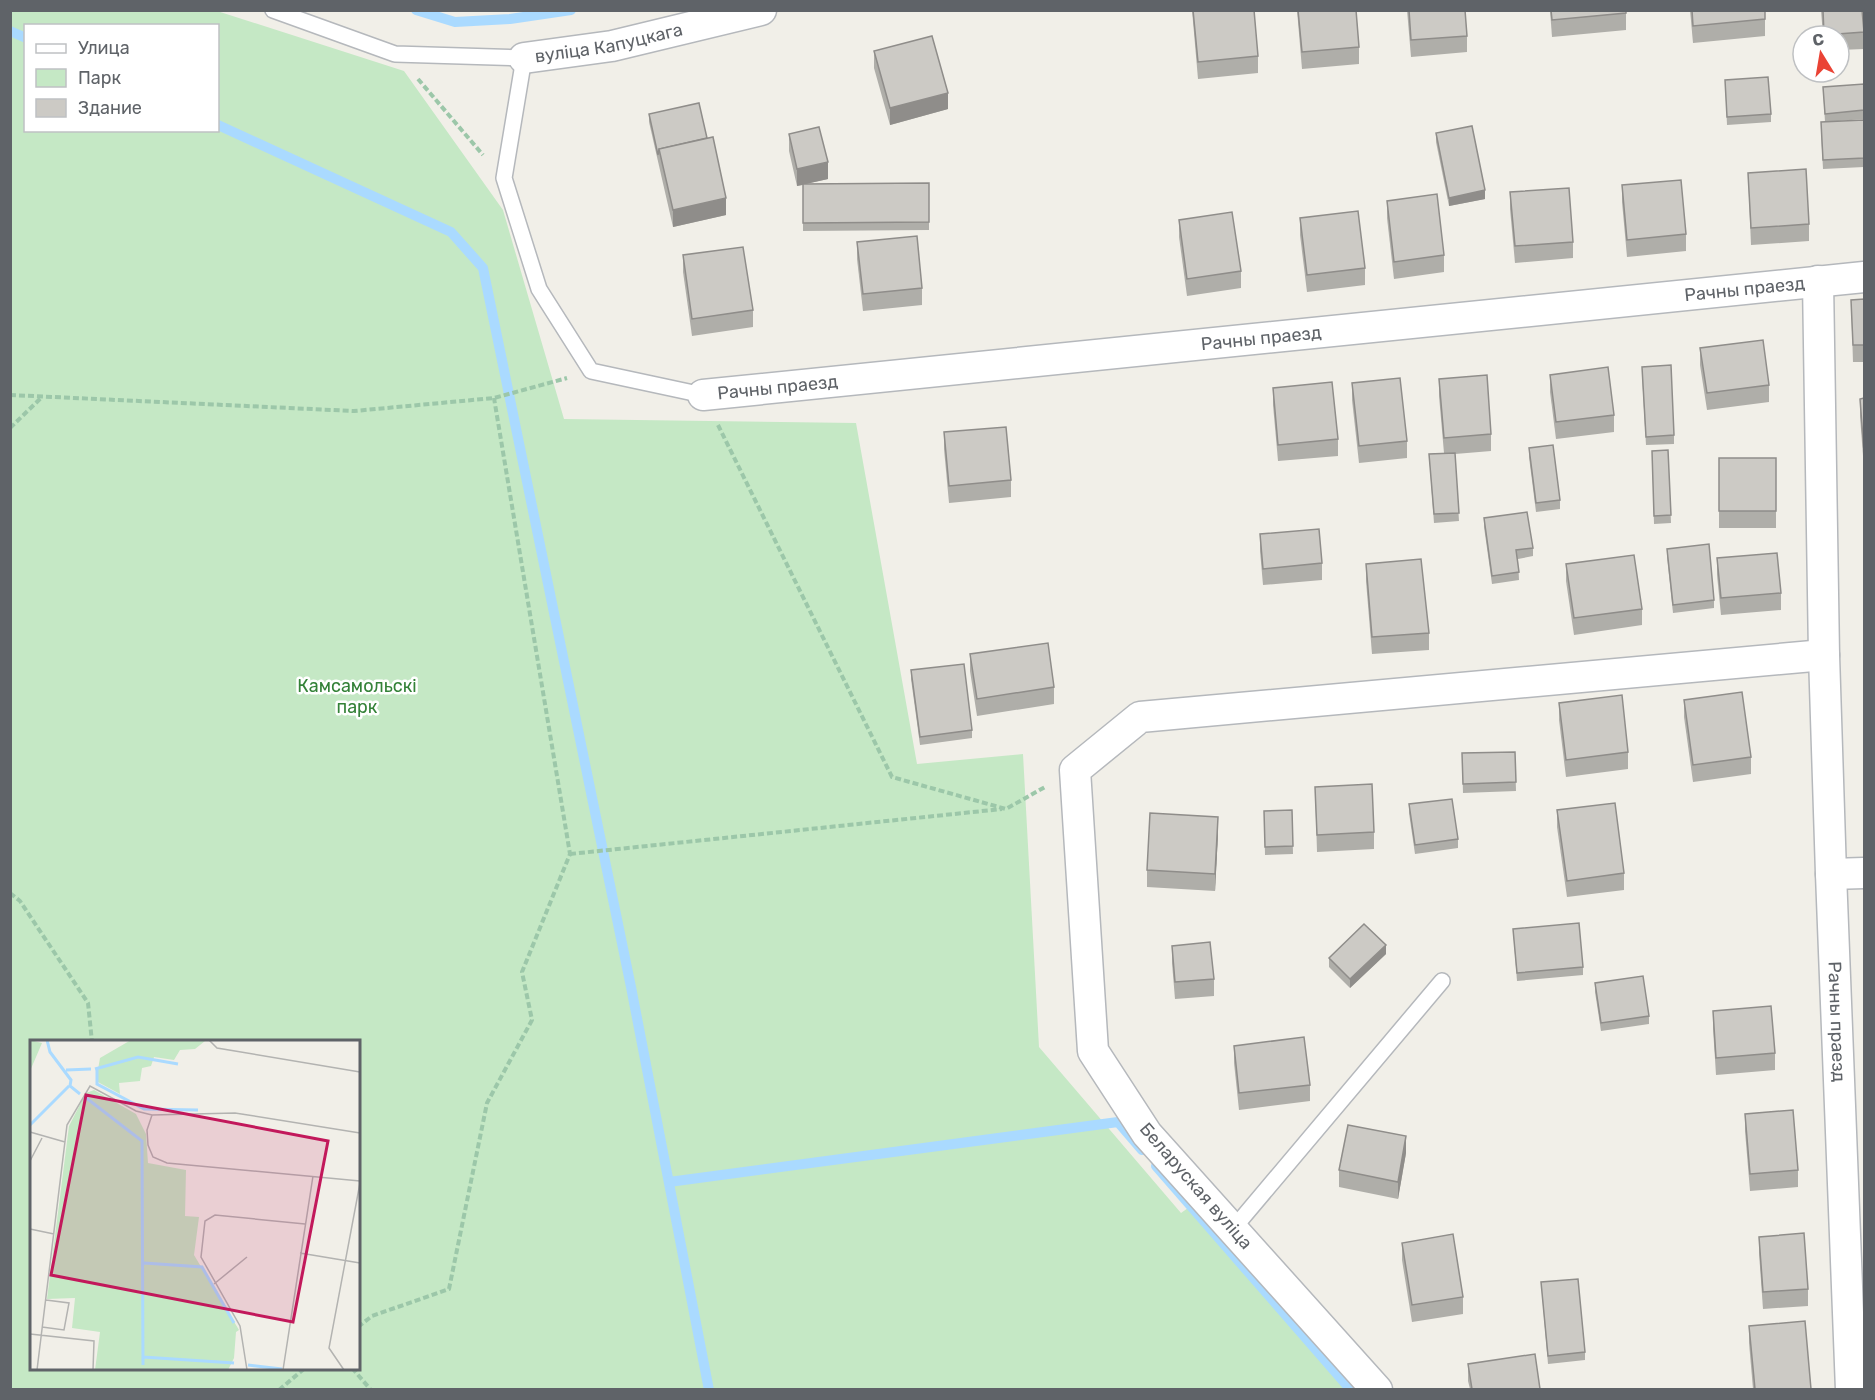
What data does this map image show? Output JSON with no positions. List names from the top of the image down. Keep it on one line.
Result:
{"streets":{"street":["вуліца Капуцкага","Рачны праезд","Беларуская вуліца"]},"parks":["Камсамольскі парк"],"legend":["Улица","Парк","Здание"],"north":"top"}
